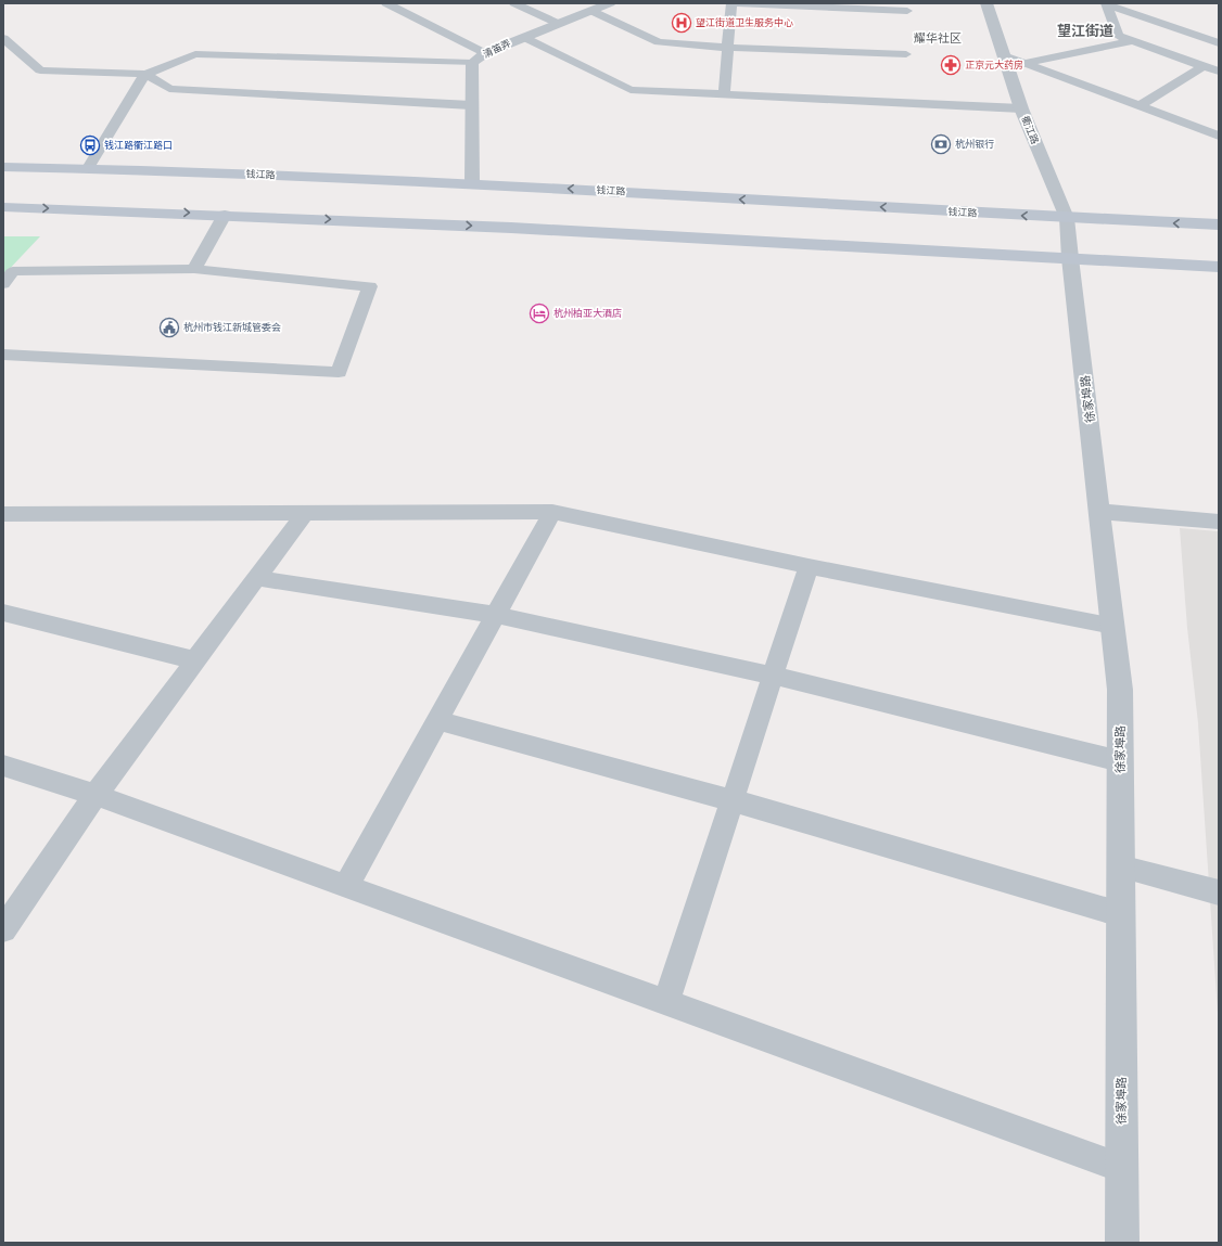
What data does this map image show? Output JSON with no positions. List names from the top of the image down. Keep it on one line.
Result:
{"streets":{"main road":["钱江路"],"street":["清笛弄","衢江路","徐家埠路"]},"crossings":[["清笛弄","钱江路"],["衢江路","钱江路"],["衢江路","徐家埠路"]],"districts":["望江街道","耀华社区"],"places":{"hospital":["望江街道卫生服务中心"],"pharmacy":["正京元大药房"],"bank":["杭州银行"],"bus stop":["钱江路衢江路口"],"hotel":["杭州柏亚大酒店"],"public building":["杭州市钱江新城管委会"]}}
